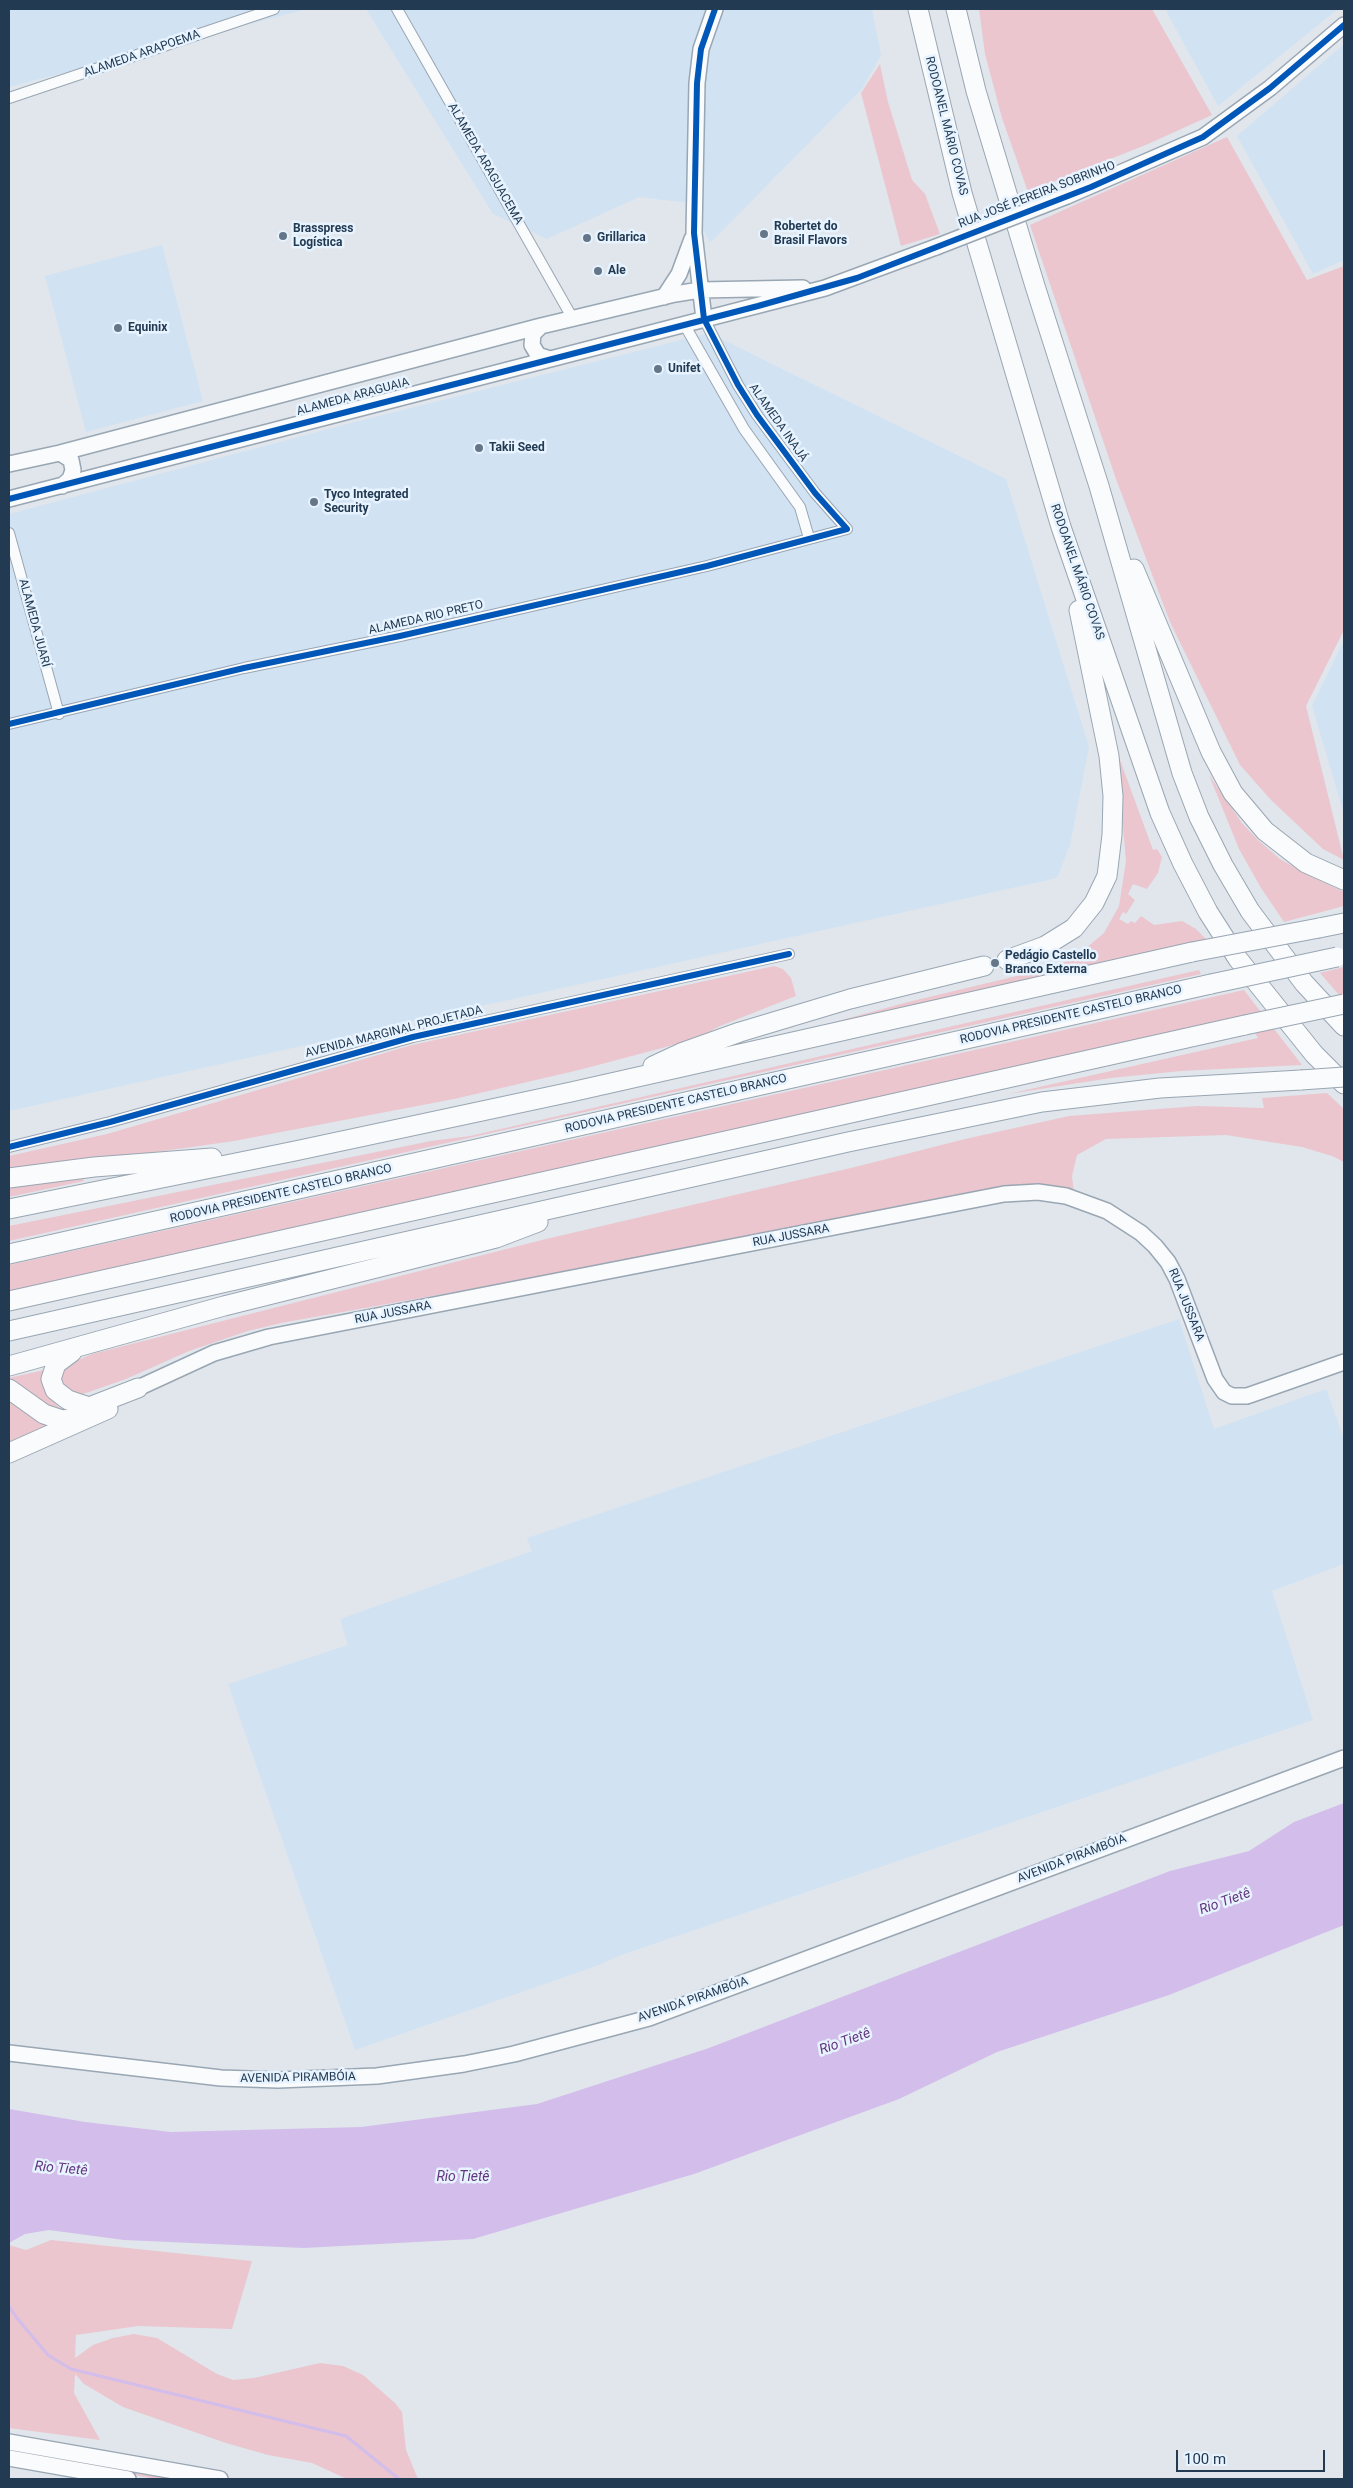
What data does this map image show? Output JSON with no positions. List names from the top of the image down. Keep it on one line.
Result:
{"streets":{"highway":["RODOANEL MÁRIO COVAS","RODOVIA PRESIDENTE CASTELO BRANCO"],"main road":["RUA JOSÉ PEREIRA SOBRINHO","ALAMEDA ARAGUAIA","RUA JUSSARA","AVENIDA PIRAMBÓIA"],"street":["ALAMEDA ARAPOEMA","ALAMEDA ARAGUACEMA","ALAMEDA INAJÁ","ALAMEDA RIO PRETO","ALAMEDA JUARÍ","AVENIDA MARGINAL PROJETADA"]},"crossings":[["ALAMEDA ARAGUACEMA","ALAMEDA ARAGUAIA"],["RUA JOSÉ PEREIRA SOBRINHO","ALAMEDA ARAGUAIA"],["RUA JOSÉ PEREIRA SOBRINHO","ALAMEDA INAJÁ"],["ALAMEDA ARAGUAIA","ALAMEDA INAJÁ"],["ALAMEDA INAJÁ","ALAMEDA RIO PRETO"],["ALAMEDA RIO PRETO","ALAMEDA JUARÍ"]],"water":["Rio Tietê"],"places":["Robertet do Brasil Flavors","Brasspress Logística","Grillarica","Ale","Equinix","Unifet","Takii Seed","Tyco Integrated Security","Pedágio Castello Branco Externa"],"scale_bar":"100 m"}
